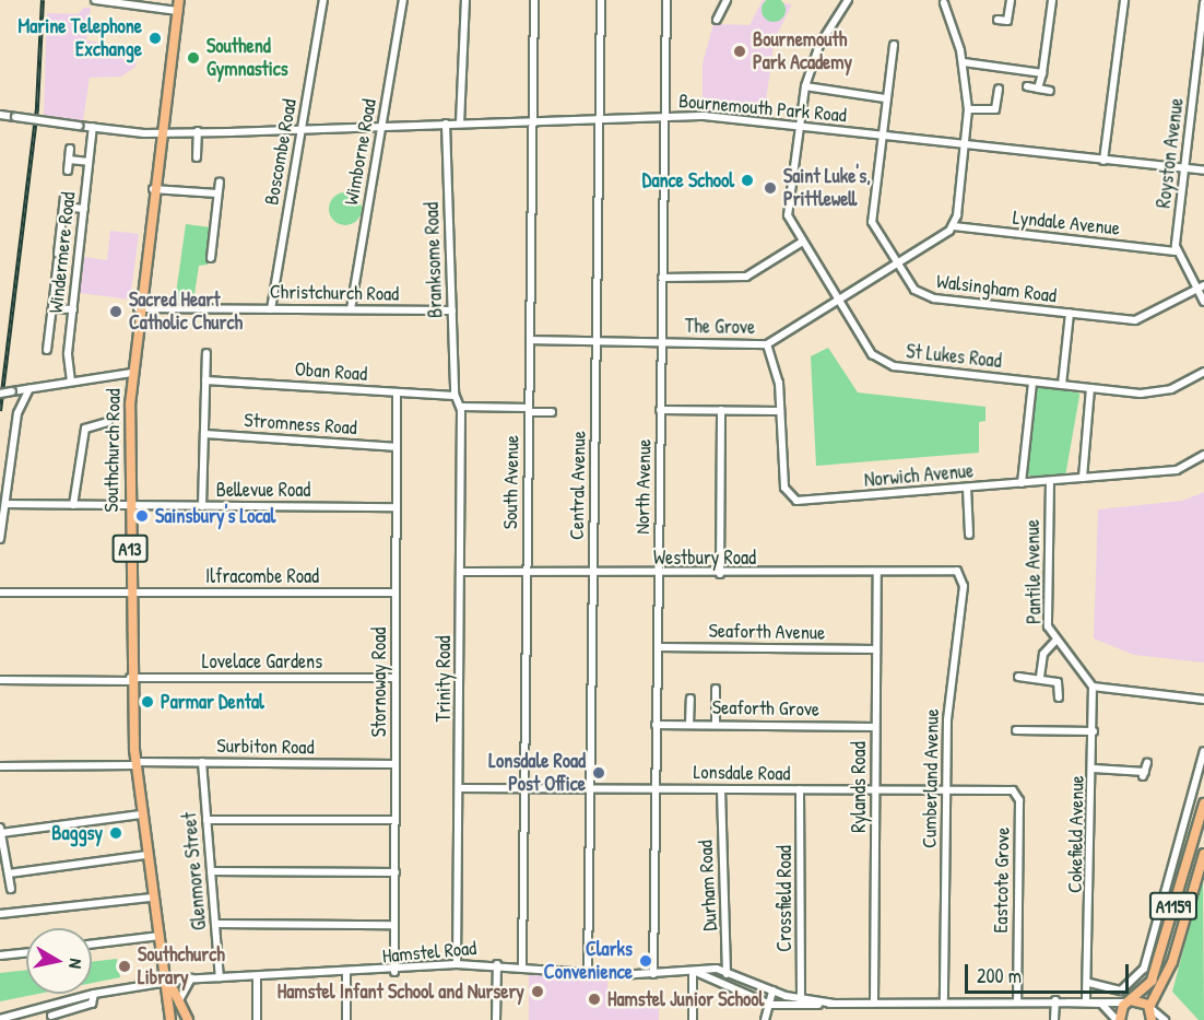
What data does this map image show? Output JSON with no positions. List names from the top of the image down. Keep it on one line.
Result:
{"streets":{"main road":["Southchurch Road","A13","A1159"],"street":["Bournemouth Park Road","Boscombe Road","Wimborne Road","Royston Avenue","Lyndale Avenue","Windermere Road","Branksome Road","Walsingham Road","Christchurch Road","The Grove","St Lukes Road","Oban Road","Stromness Road","Norwich Avenue","South Avenue","Central Avenue","North Avenue","Bellevue Road","Westbury Road","Pantile Avenue","Ilfracombe Road","Seaforth Avenue","Lovelace Gardens","Trinity Road","Stornoway Road","Seaforth Grove","Surbiton Road","Lonsdale Road","Cumberland Avenue","Rylands Road","Cokefield Avenue","Glenmore Street","Eastcote Grove","Durham Road","Crossfield Road","Hamstel Road"]},"crossings":[["Bournemouth Park Road","Boscombe Road"],["Bournemouth Park Road","Wimborne Road"],["Bournemouth Park Road","Royston Avenue"],["Bournemouth Park Road","Windermere Road"],["Bournemouth Park Road","Branksome Road"],["Bournemouth Park Road","Walsingham Road"],["Bournemouth Park Road","St Lukes Road"],["Bournemouth Park Road","Southchurch Road"],["Bournemouth Park Road","South Avenue"],["Bournemouth Park Road","Central Avenue"],["Bournemouth Park Road","North Avenue"],["Boscombe Road","Christchurch Road"],["Wimborne Road","Christchurch Road"],["Royston Avenue","Lyndale Avenue"],["Lyndale Avenue","The Grove"],["Branksome Road","Christchurch Road"],["Branksome Road","Oban Road"],["Walsingham Road","The Grove"],["Christchurch Road","Southchurch Road"],["The Grove","St Lukes Road"],["The Grove","Norwich Avenue"],["The Grove","South Avenue"],["The Grove","Central Avenue"],["The Grove","North Avenue"],["Oban Road","Stornoway Road"],["Stromness Road","Stornoway Road"],["Southchurch Road","Bellevue Road"],["Southchurch Road","A13"],["Southchurch Road","Ilfracombe Road"],["Southchurch Road","Lovelace Gardens"],["Southchurch Road","Surbiton Road"],["Southchurch Road","Hamstel Road"],["Norwich Avenue","Pantile Avenue"],["South Avenue","Westbury Road"],["South Avenue","Lonsdale Road"],["South Avenue","Hamstel Road"],["Central Avenue","Westbury Road"],["Central Avenue","Lonsdale Road"],["Central Avenue","Hamstel Road"],["North Avenue","Westbury Road"],["North Avenue","Seaforth Avenue"],["North Avenue","Seaforth Grove"],["North Avenue","Lonsdale Road"],["North Avenue","Hamstel Road"],["Bellevue Road","Stornoway Road"],["A13","Hamstel Road"],["Westbury Road","Trinity Road"],["Westbury Road","Cumberland Avenue"],["Westbury Road","Rylands Road"],["Pantile Avenue","Cokefield Avenue"],["Ilfracombe Road","Stornoway Road"],["Seaforth Avenue","Rylands Road"],["Lovelace Gardens","Stornoway Road"],["Trinity Road","Lonsdale Road"],["Trinity Road","Hamstel Road"],["Stornoway Road","Surbiton Road"],["Stornoway Road","Hamstel Road"],["Seaforth Grove","Rylands Road"],["Surbiton Road","Glenmore Street"],["Lonsdale Road","Cumberland Avenue"],["Lonsdale Road","Rylands Road"],["Lonsdale Road","Eastcote Grove"],["Lonsdale Road","Durham Road"],["Lonsdale Road","Crossfield Road"],["Cumberland Avenue","Hamstel Road"],["Rylands Road","Hamstel Road"],["Cokefield Avenue","Hamstel Road"],["Glenmore Street","Hamstel Road"],["Eastcote Grove","Hamstel Road"],["Durham Road","Hamstel Road"],["Crossfield Road","Hamstel Road"],["A1159","Hamstel Road"]],"places":["Marine Telephone Exchange","Bournemouth Park Academy","Southend Gymnastics","Dance School","Saint Luke's, Prittlewell","Sacred Heart Catholic Church","Sainsbury's Local","Parmar Dental","Lonsdale Road Post Office","Baggsy","Clarks Convenience","Southchurch Library","Hamstel Infant School and Nursery","Hamstel Junior School"],"scale_bar":"200 m","north":"right"}
